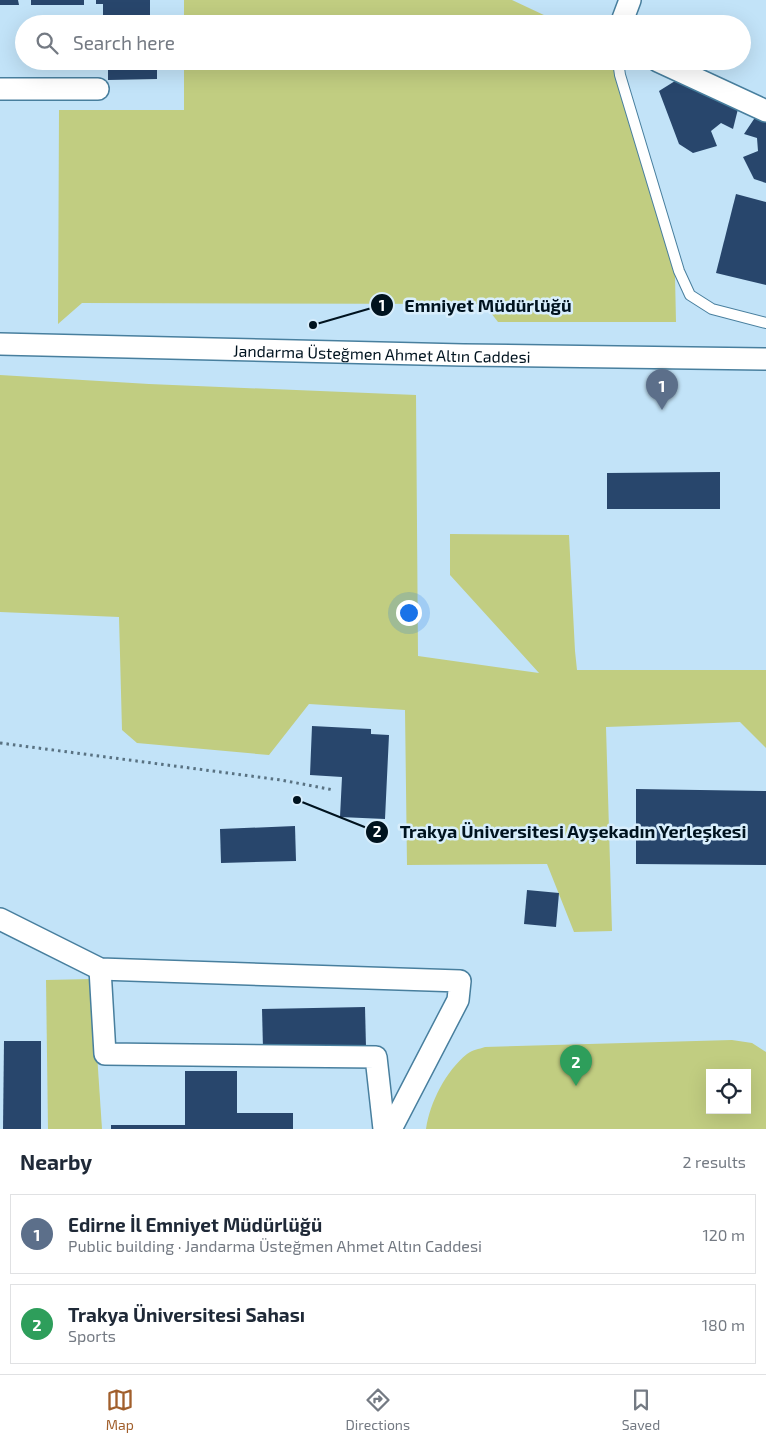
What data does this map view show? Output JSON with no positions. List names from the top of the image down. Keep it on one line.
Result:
{"streets":{"street":["Jandarma Üsteğmen Ahmet Altın Caddesi"]},"places":["Emniyet Müdürlüğü","Trakya Üniversitesi Ayşekadın Yerleşkesi"],"page":{"search":"Search here","pins":["1","2"],"heading":["Nearby","2 results"],"list":[{"mark":"1","name":"Edirne İl Emniyet Müdürlüğü","note":"Public building · Jandarma Üsteğmen Ahmet Altın Caddesi","value":"120 m"},{"mark":"2","name":"Trakya Üniversitesi Sahası","note":"Sports","value":"180 m"}],"nav":["Map","Directions","Saved"]}}
